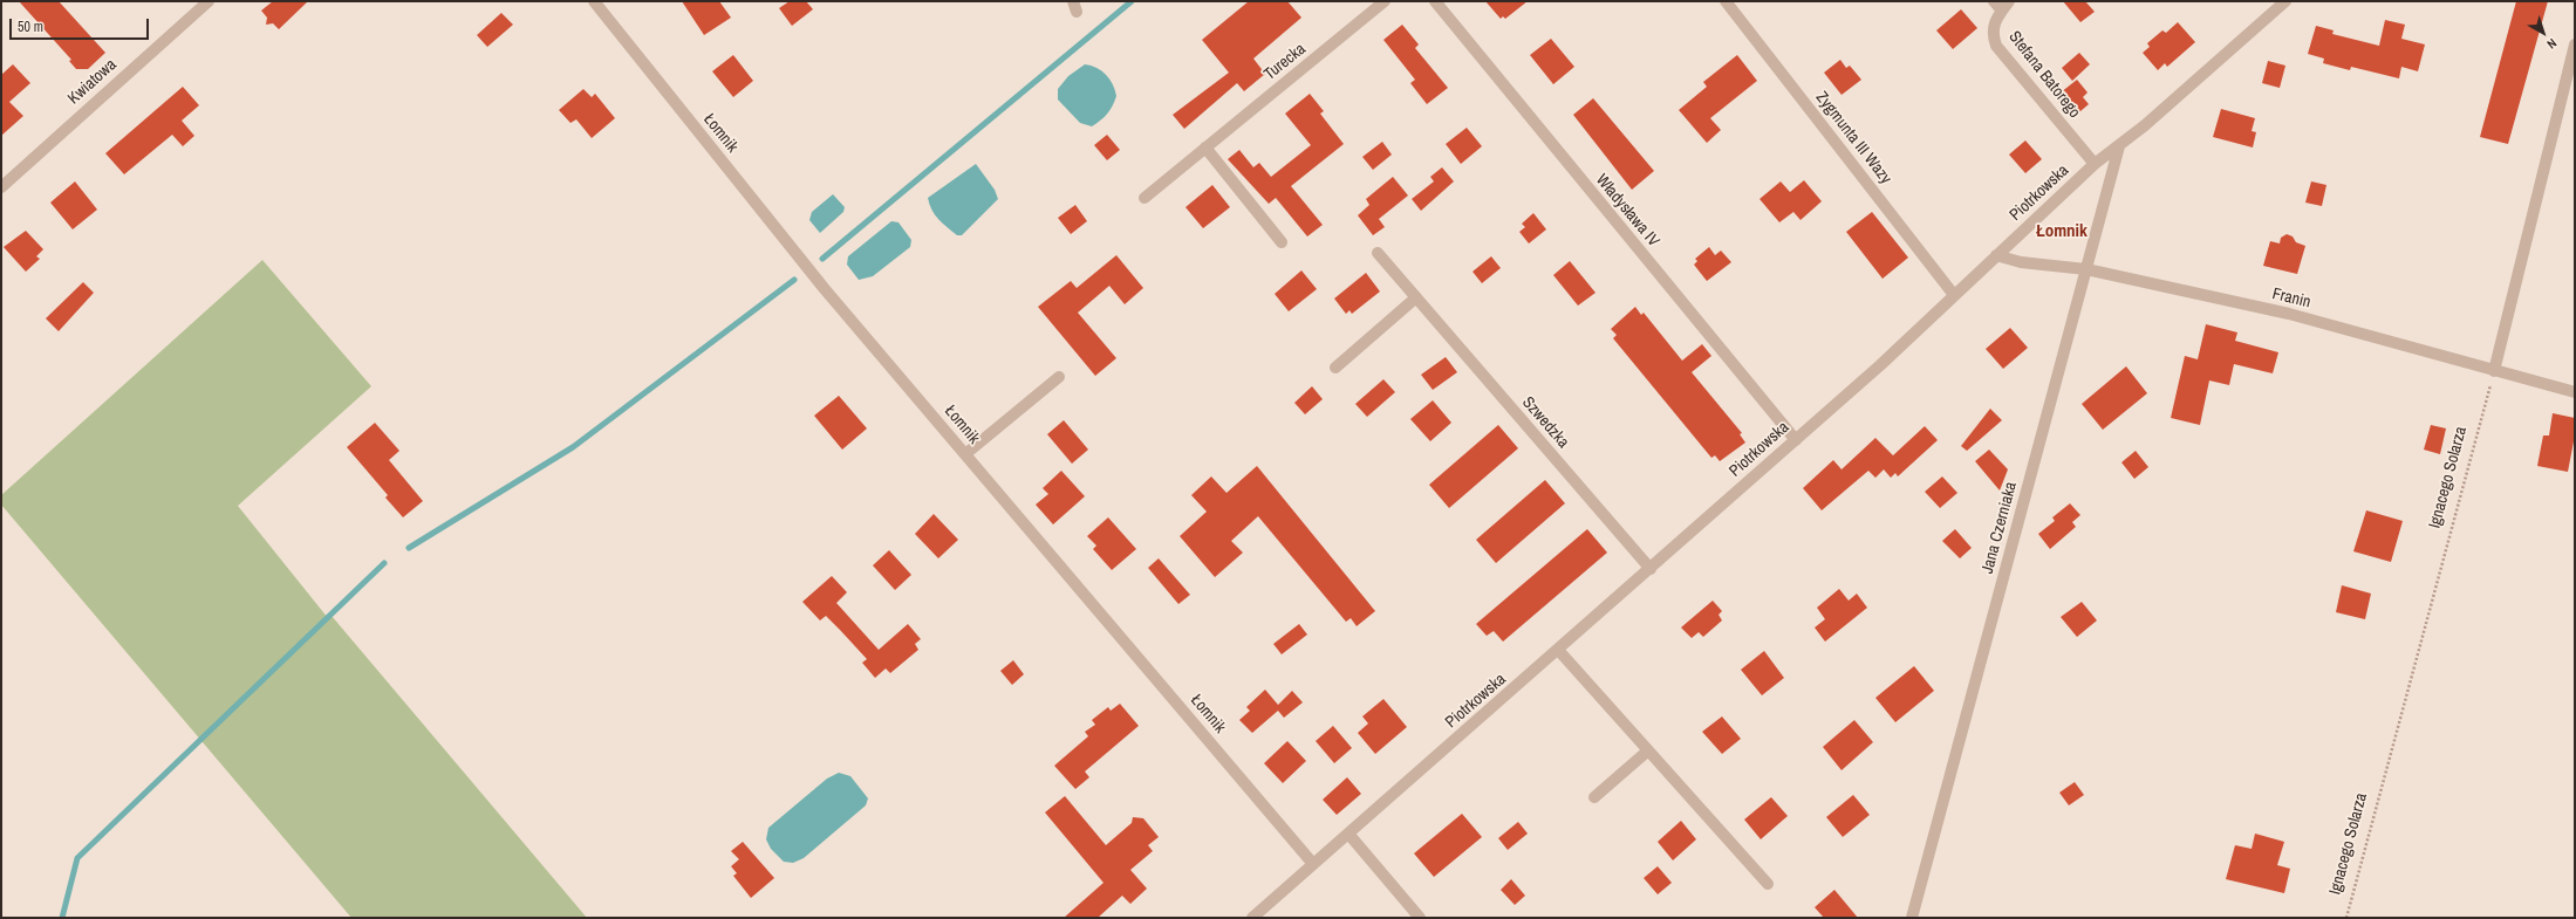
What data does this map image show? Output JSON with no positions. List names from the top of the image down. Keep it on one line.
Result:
{"streets":{"street":["Turecka","Stefana Batorego","Kwiatowa","Łomnik","Zygmunta III Wazy","Piotrkowska","Władysława IV","Franin","Szwedzka","Jana Czerniaka"],"path":["Ignacego Solarza"]},"crossings":[["Stefana Batorego","Piotrkowska"],["Łomnik","Piotrkowska"],["Zygmunta III Wazy","Piotrkowska"],["Piotrkowska","Władysława IV"],["Piotrkowska","Franin"],["Piotrkowska","Szwedzka"],["Piotrkowska","Jana Czerniaka"],["Franin","Ignacego Solarza"],["Franin","Jana Czerniaka"]],"districts":["Łomnik"],"scale_bar":"50 m","north":"bottom right"}
